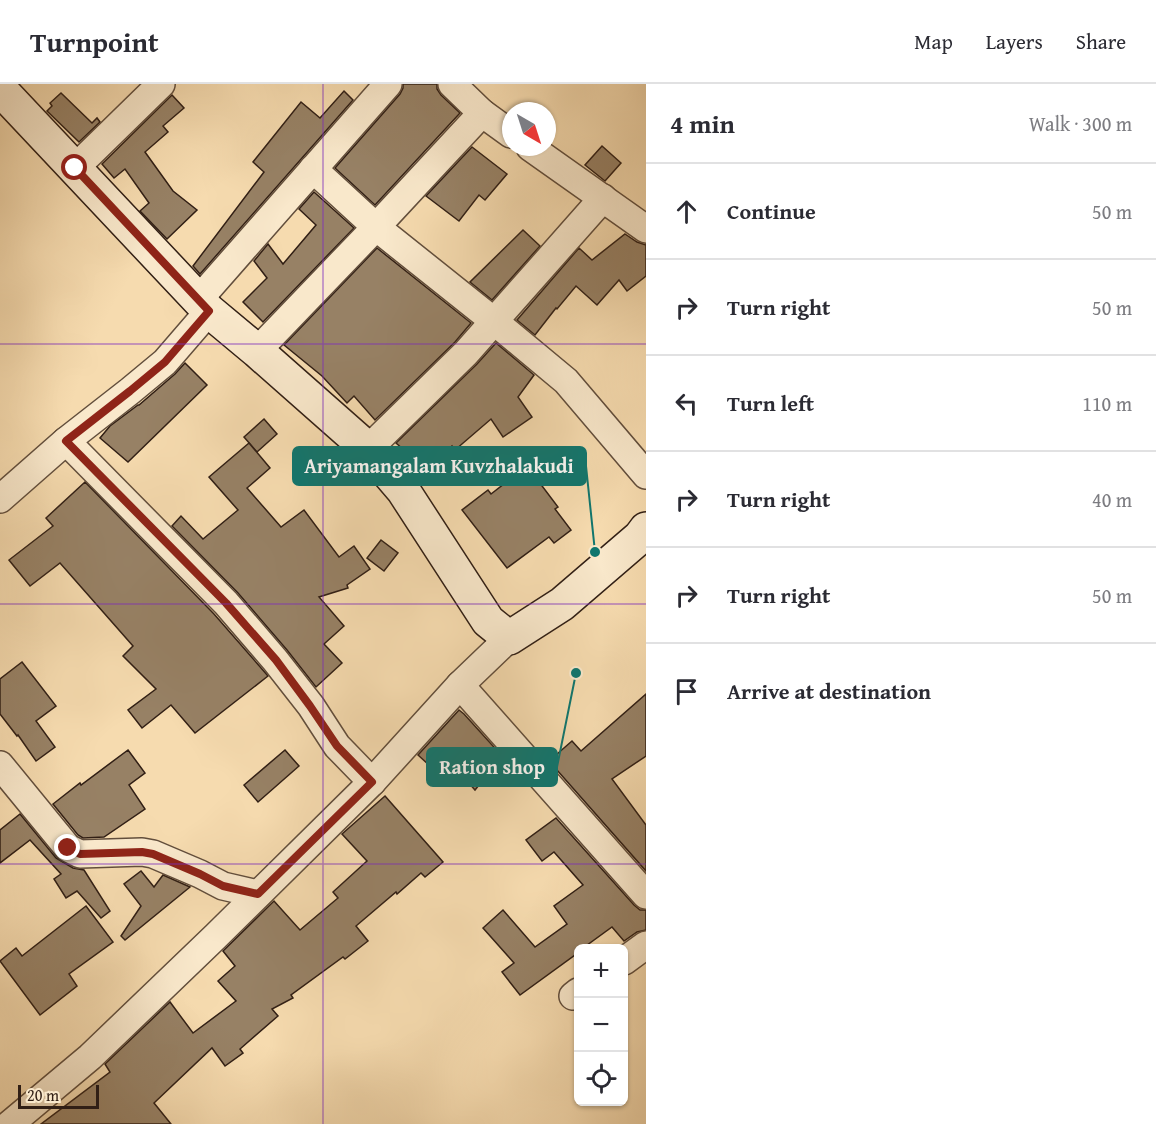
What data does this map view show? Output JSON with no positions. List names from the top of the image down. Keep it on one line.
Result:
{"places":["Ariyamangalam Kuvzhalakudi","Ration shop"],"scale_bar":"20 m","north":"bottom right","page":{"header":"Turnpoint","nav":["Map","Layers","Share"],"heading":["4 min","Walk · 300 m"],"list":[["Continue","50 m"],["Turn right","50 m"],["Turn left","110 m"],["Turn right","40 m"],["Turn right","50 m"],"Arrive at destination"],"map_buttons":["+","−"],"scale":"20 m"}}
